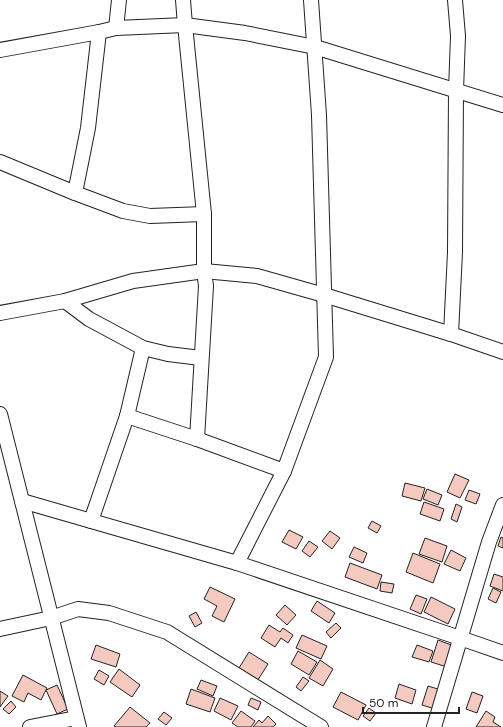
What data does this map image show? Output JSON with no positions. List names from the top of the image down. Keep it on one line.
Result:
{"scale_bar":"50 m"}
